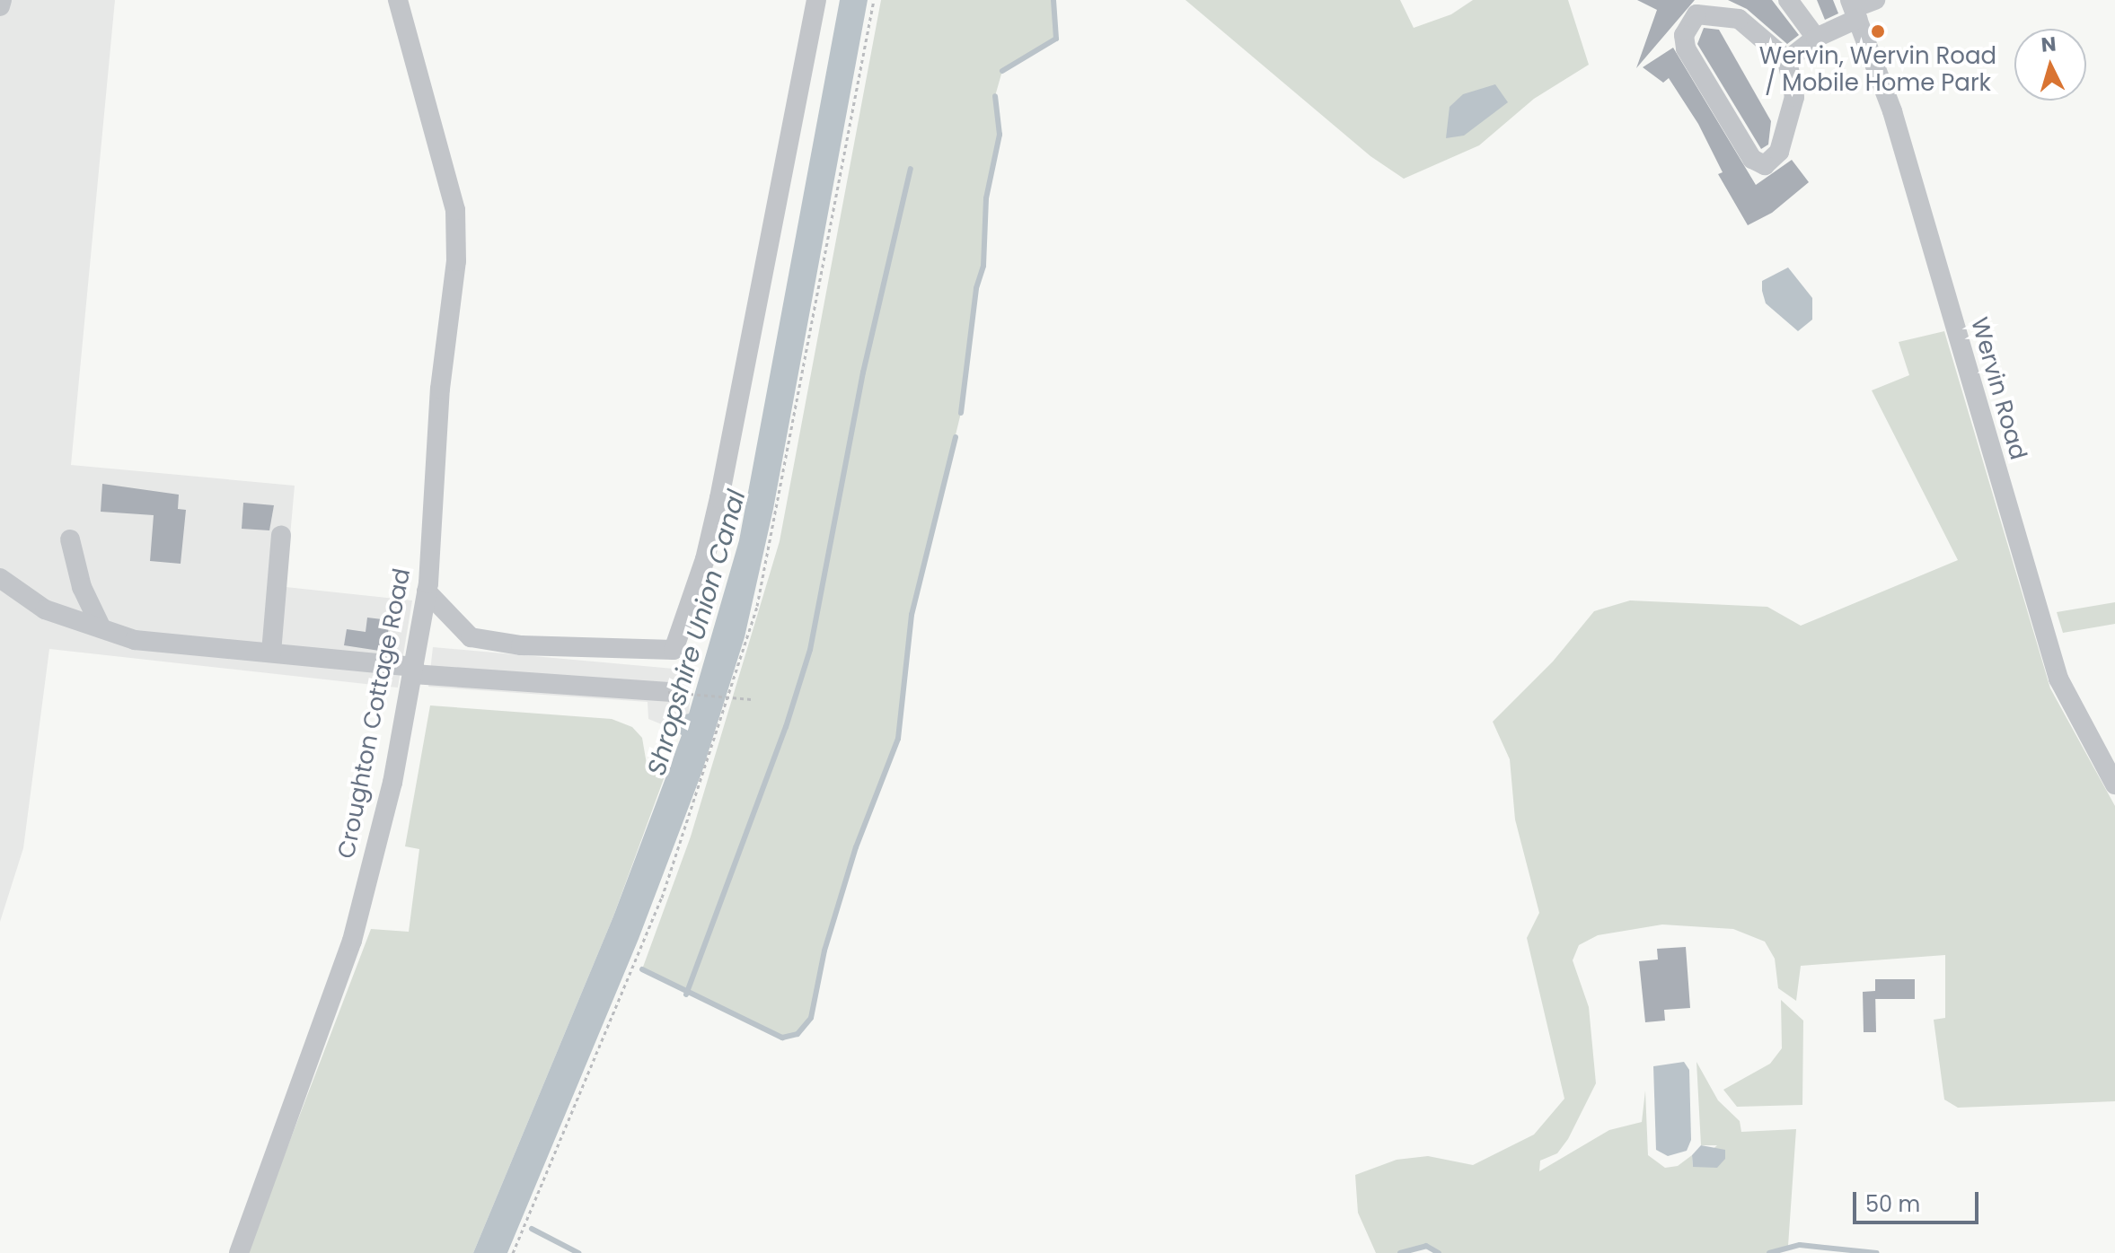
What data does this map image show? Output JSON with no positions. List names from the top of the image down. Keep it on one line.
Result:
{"streets":{"street":["Wervin Road","Croughton Cottage Road"]},"water":["Shropshire Union Canal"],"places":["Wervin, Wervin Road / Mobile Home Park"],"scale_bar":"50 m","north":"top"}
